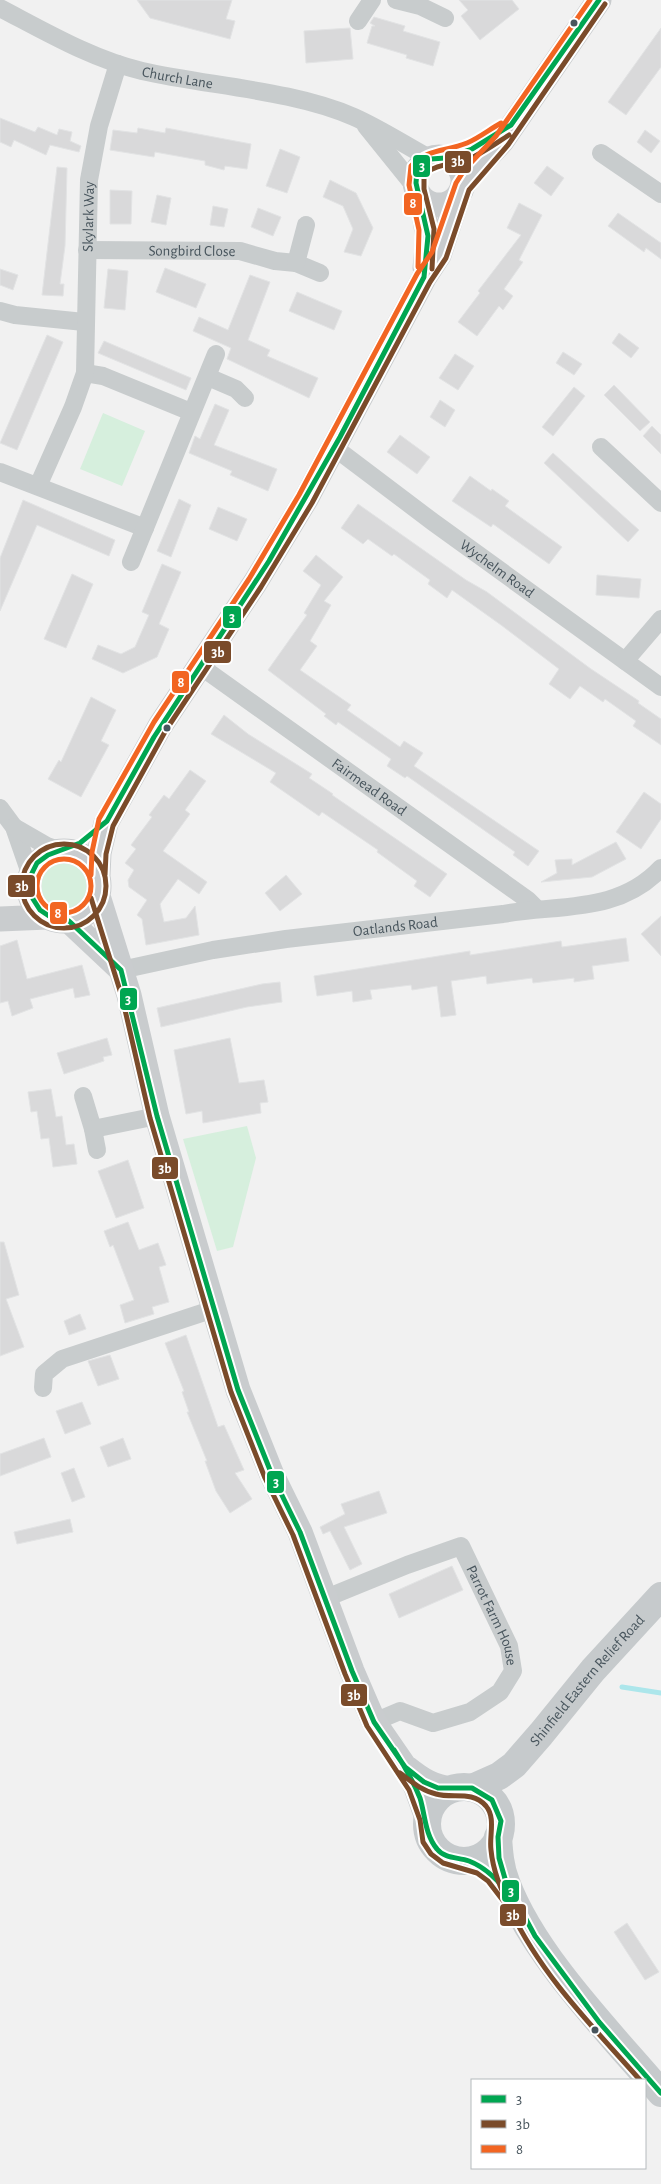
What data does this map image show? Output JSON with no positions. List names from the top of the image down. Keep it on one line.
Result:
{"streets":{"main road":["Shinfield Eastern Relief Road"],"street":["Church Lane","Skylark Way","Songbird Close","Wychelm Road","Fairmead Road","Oatlands Road","Parrot Farm House"]},"crossings":[["Church Lane","Skylark Way"],["Skylark Way","Songbird Close"],["Fairmead Road","Oatlands Road"]],"lines":["transit line 3","transit line 8","transit line 3b"],"legend":["3","3b","8"]}
